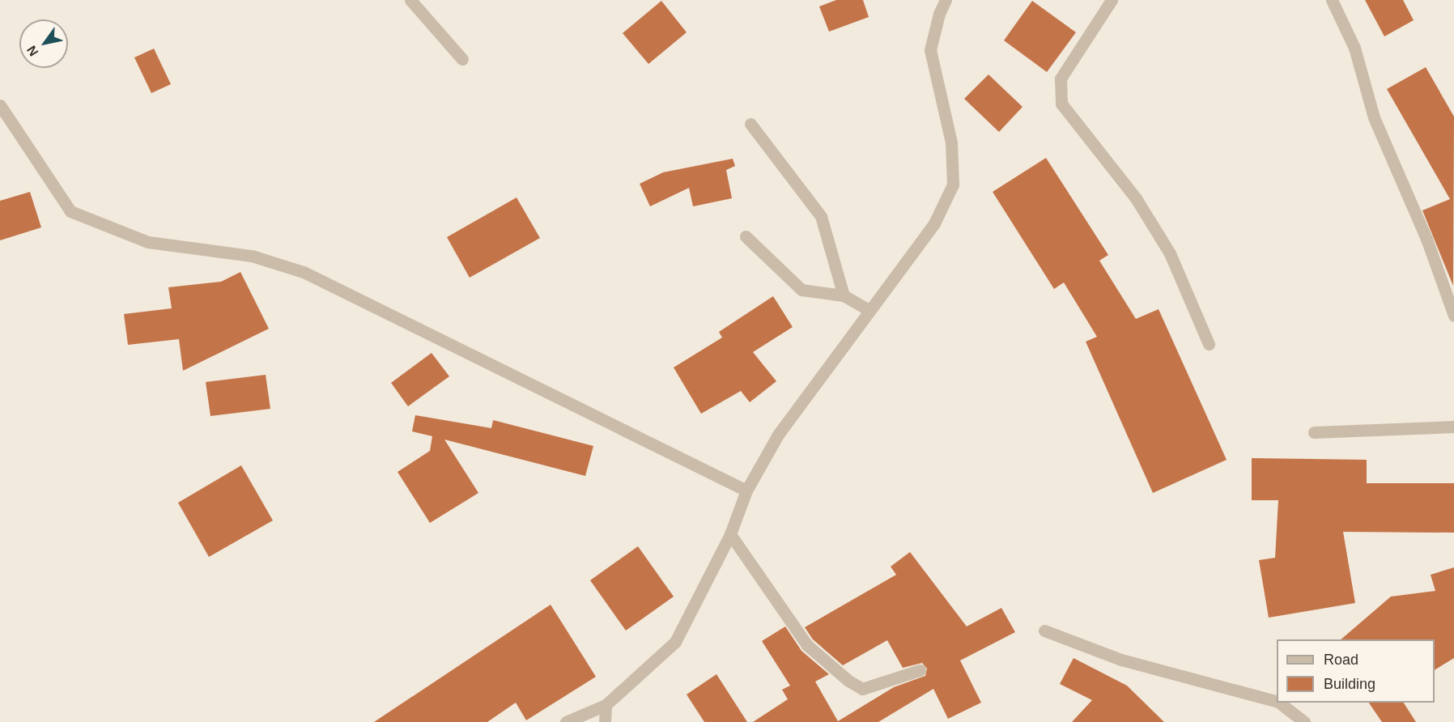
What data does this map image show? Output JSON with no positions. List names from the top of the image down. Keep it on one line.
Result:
{"legend":["Road","Building"],"north":"bottom left"}
